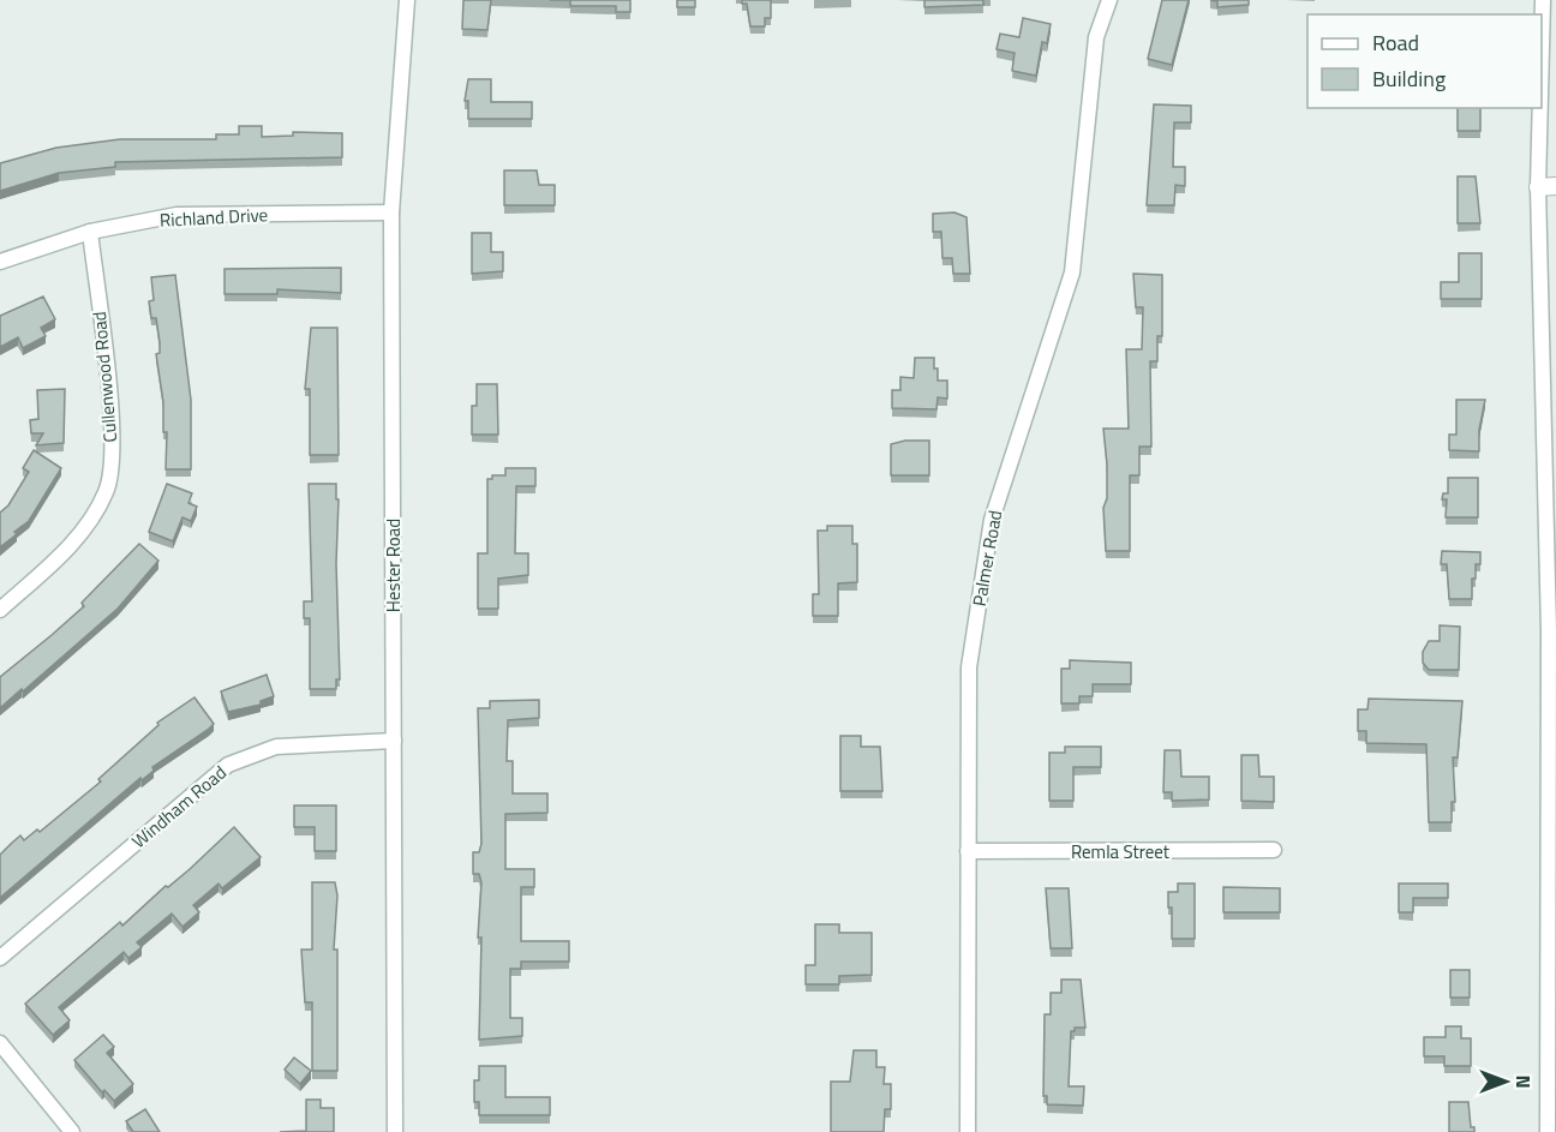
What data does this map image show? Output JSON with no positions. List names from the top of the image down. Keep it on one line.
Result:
{"streets":{"street":["Richland Drive","Cullenwood Road","Palmer Road","Hester Road","Windham Road","Remla Street"]},"crossings":[["Richland Drive","Cullenwood Road"],["Richland Drive","Hester Road"],["Palmer Road","Remla Street"],["Hester Road","Windham Road"]],"legend":["Road","Building"],"north":"right"}
